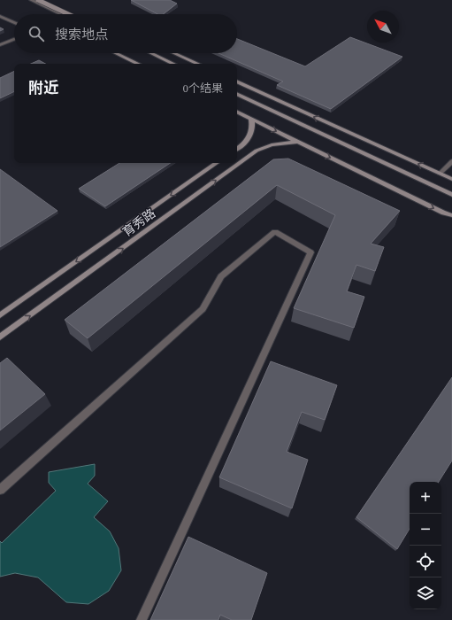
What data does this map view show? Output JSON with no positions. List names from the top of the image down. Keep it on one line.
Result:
{"streets":{"street":["育秀路"]},"north":"top left","page":{"search":"搜索地点","heading":["附近","0个结果"],"map_buttons":["+","−"]}}
